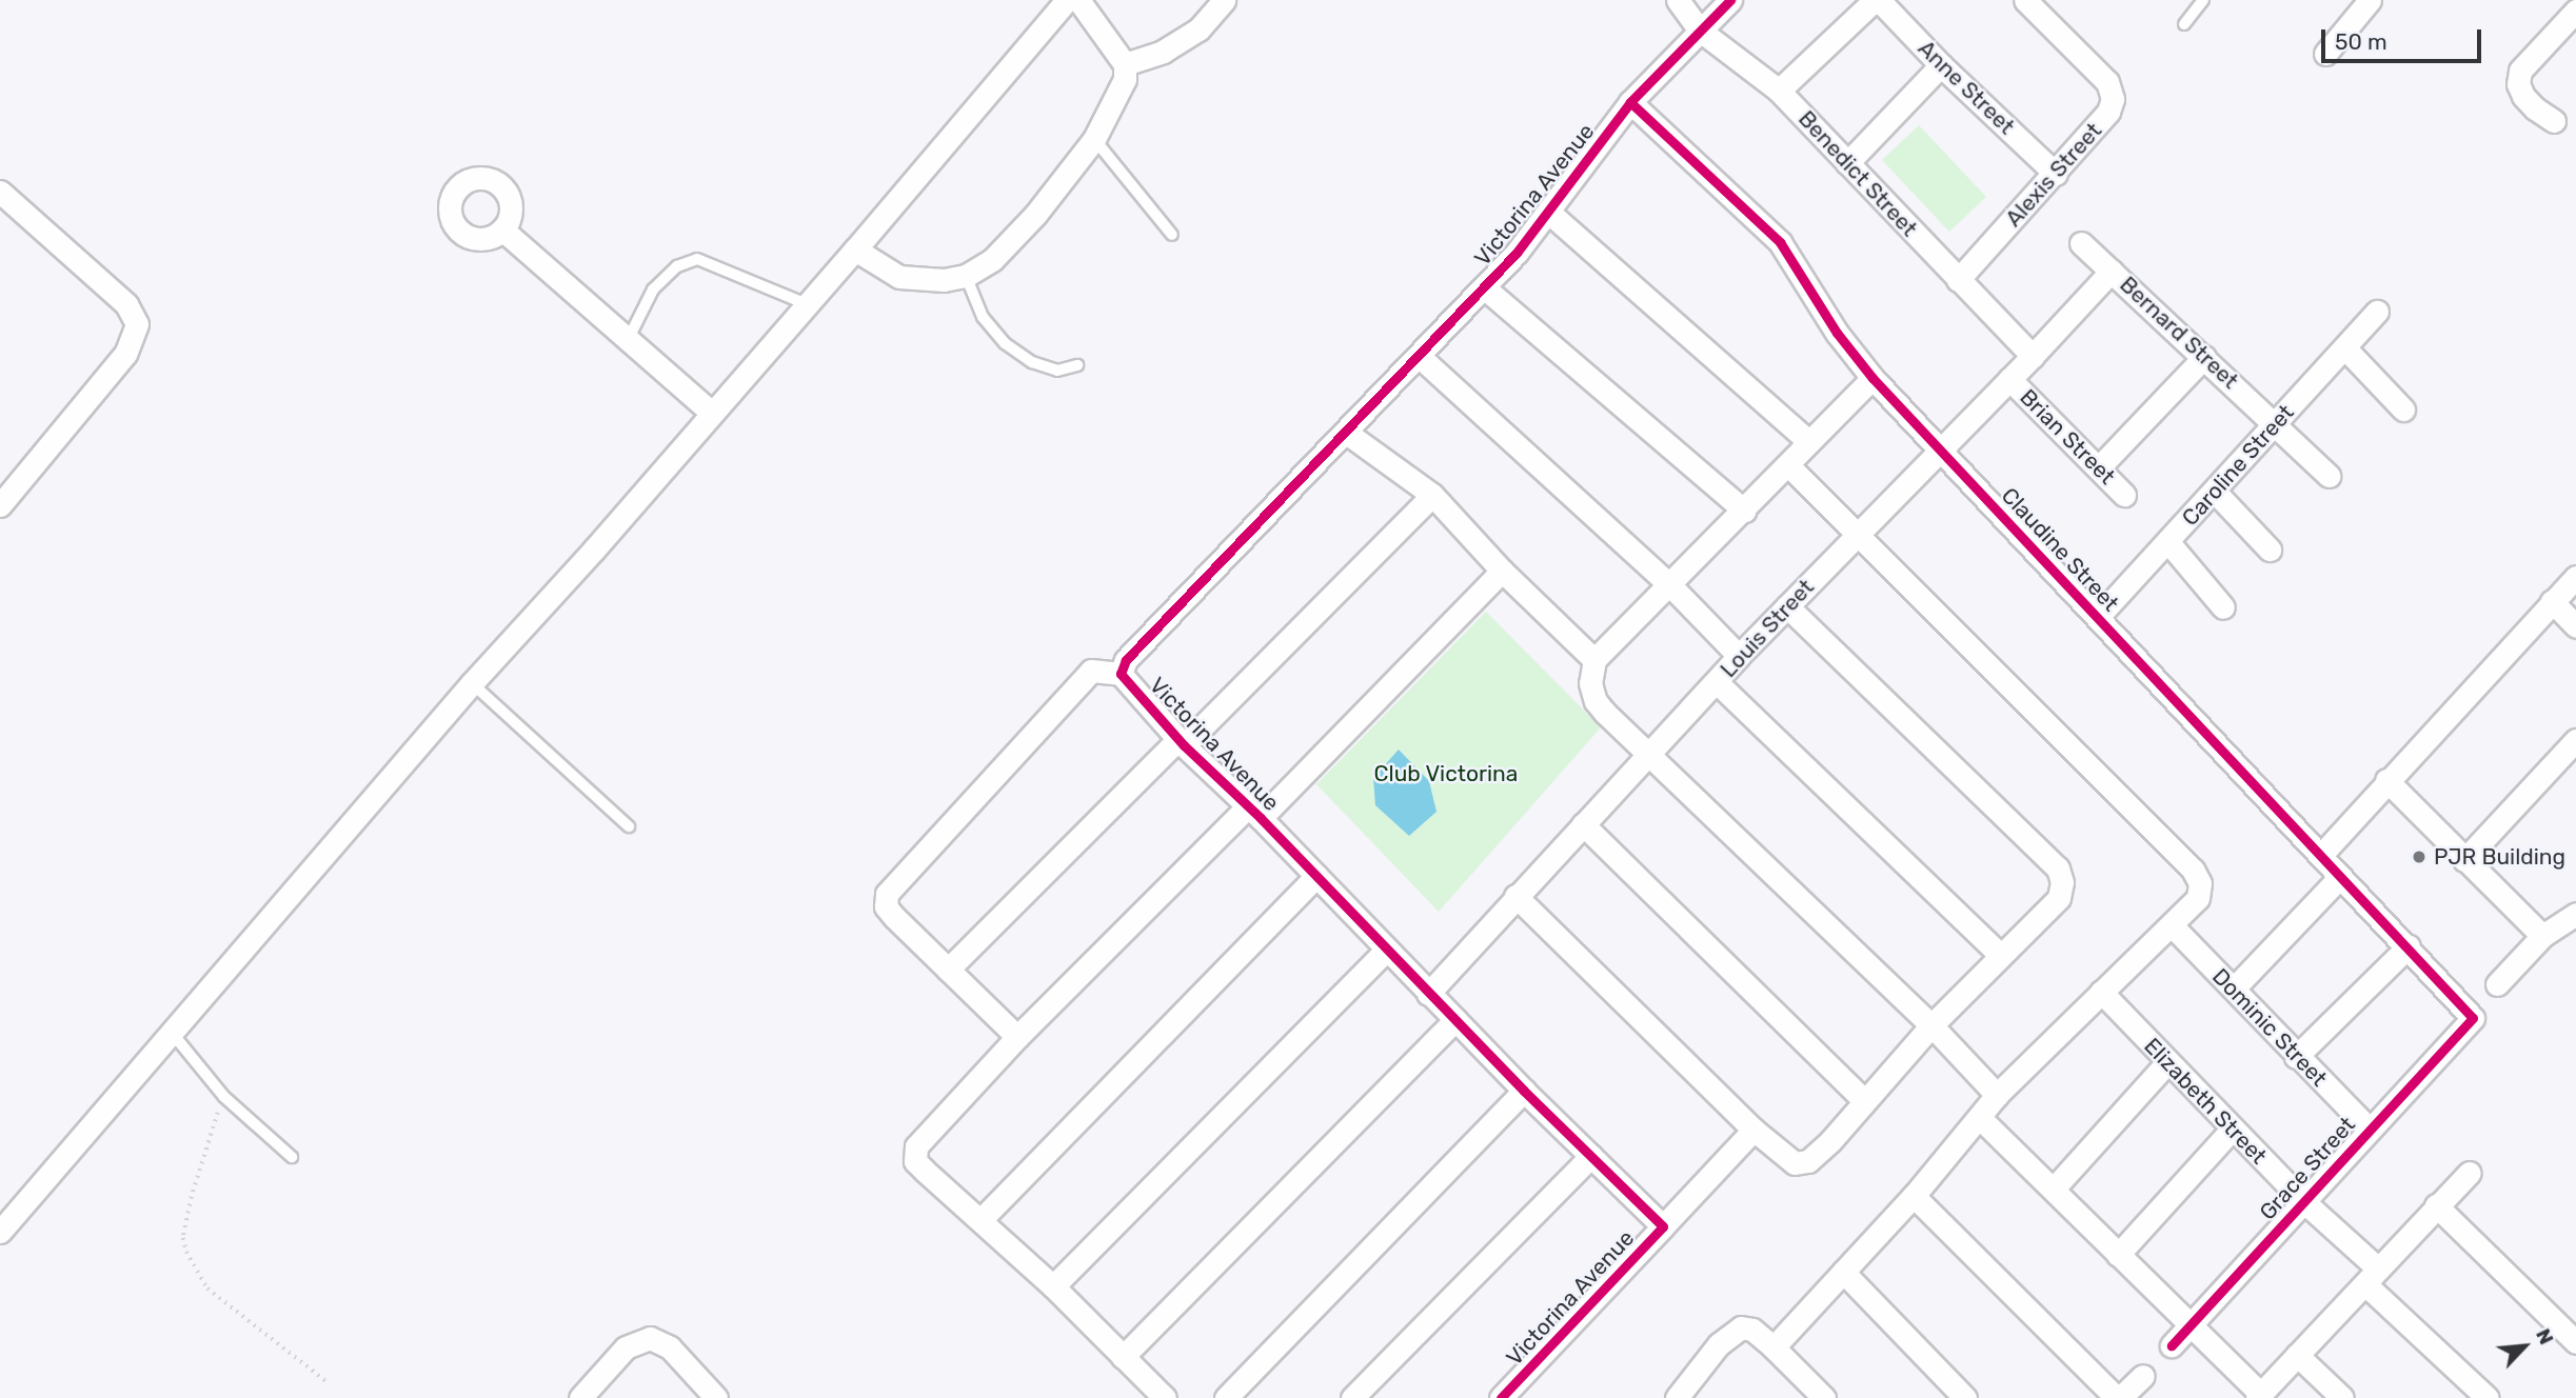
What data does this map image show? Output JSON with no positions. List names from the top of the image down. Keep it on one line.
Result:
{"streets":{"street":["Anne Street","Benedict Street","Alexis Street","Victorina Avenue","Bernard Street","Brian Street","Caroline Street","Claudine Street","Louis Street","Dominic Street","Elizabeth Street","Grace Street"]},"crossings":[["Anne Street","Alexis Street"],["Benedict Street","Alexis Street"],["Benedict Street","Victorina Avenue"],["Benedict Street","Louis Street"],["Victorina Avenue","Claudine Street"],["Victorina Avenue","Louis Street"],["Bernard Street","Caroline Street"],["Bernard Street","Louis Street"],["Brian Street","Louis Street"],["Caroline Street","Claudine Street"],["Claudine Street","Louis Street"],["Claudine Street","Grace Street"],["Dominic Street","Grace Street"],["Elizabeth Street","Grace Street"]],"parks":["Club Victorina"],"places":["PJR Building"],"scale_bar":"50 m","north":"top right"}
